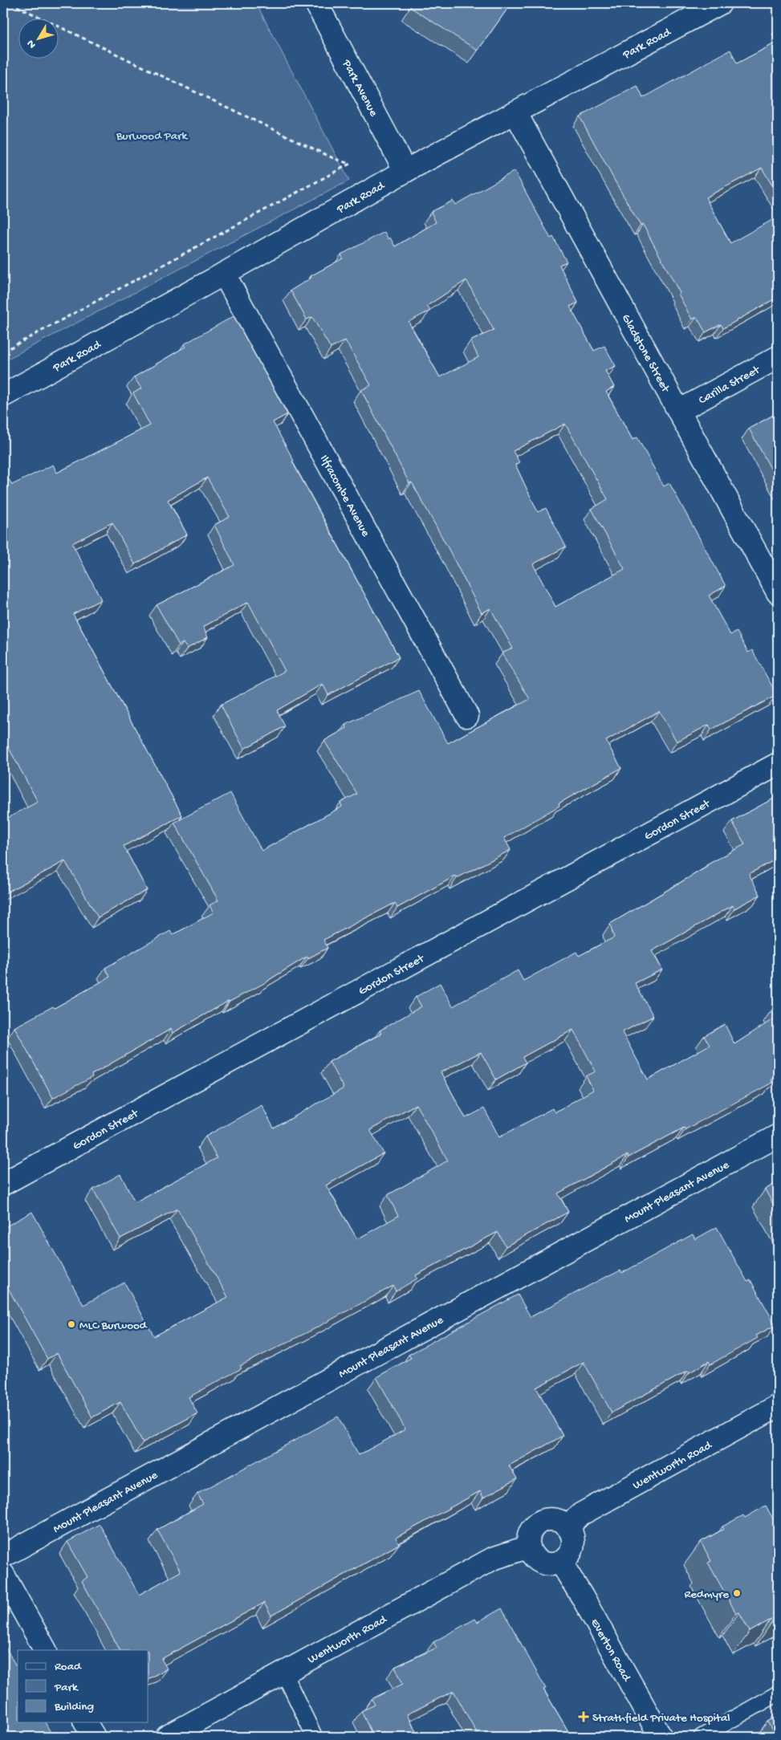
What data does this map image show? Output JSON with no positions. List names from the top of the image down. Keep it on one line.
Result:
{"streets":{"street":["Park Road","Park Avenue","Gladstone Street","Carilla Street","Ilfracombe Avenue","Gordon Street","Mount Pleasant Avenue","Wentworth Road","Everton Road"]},"crossings":[["Park Road","Park Avenue"],["Park Road","Gladstone Street"],["Park Road","Ilfracombe Avenue"],["Gladstone Street","Carilla Street"],["Wentworth Road","Everton Road"]],"parks":["Burwood Park"],"places":{"other":["MLC Burwood","Redmyre"],"health":["Strathfield Private Hospital"]},"legend":["Road","Park","Building"],"north":"bottom left"}
